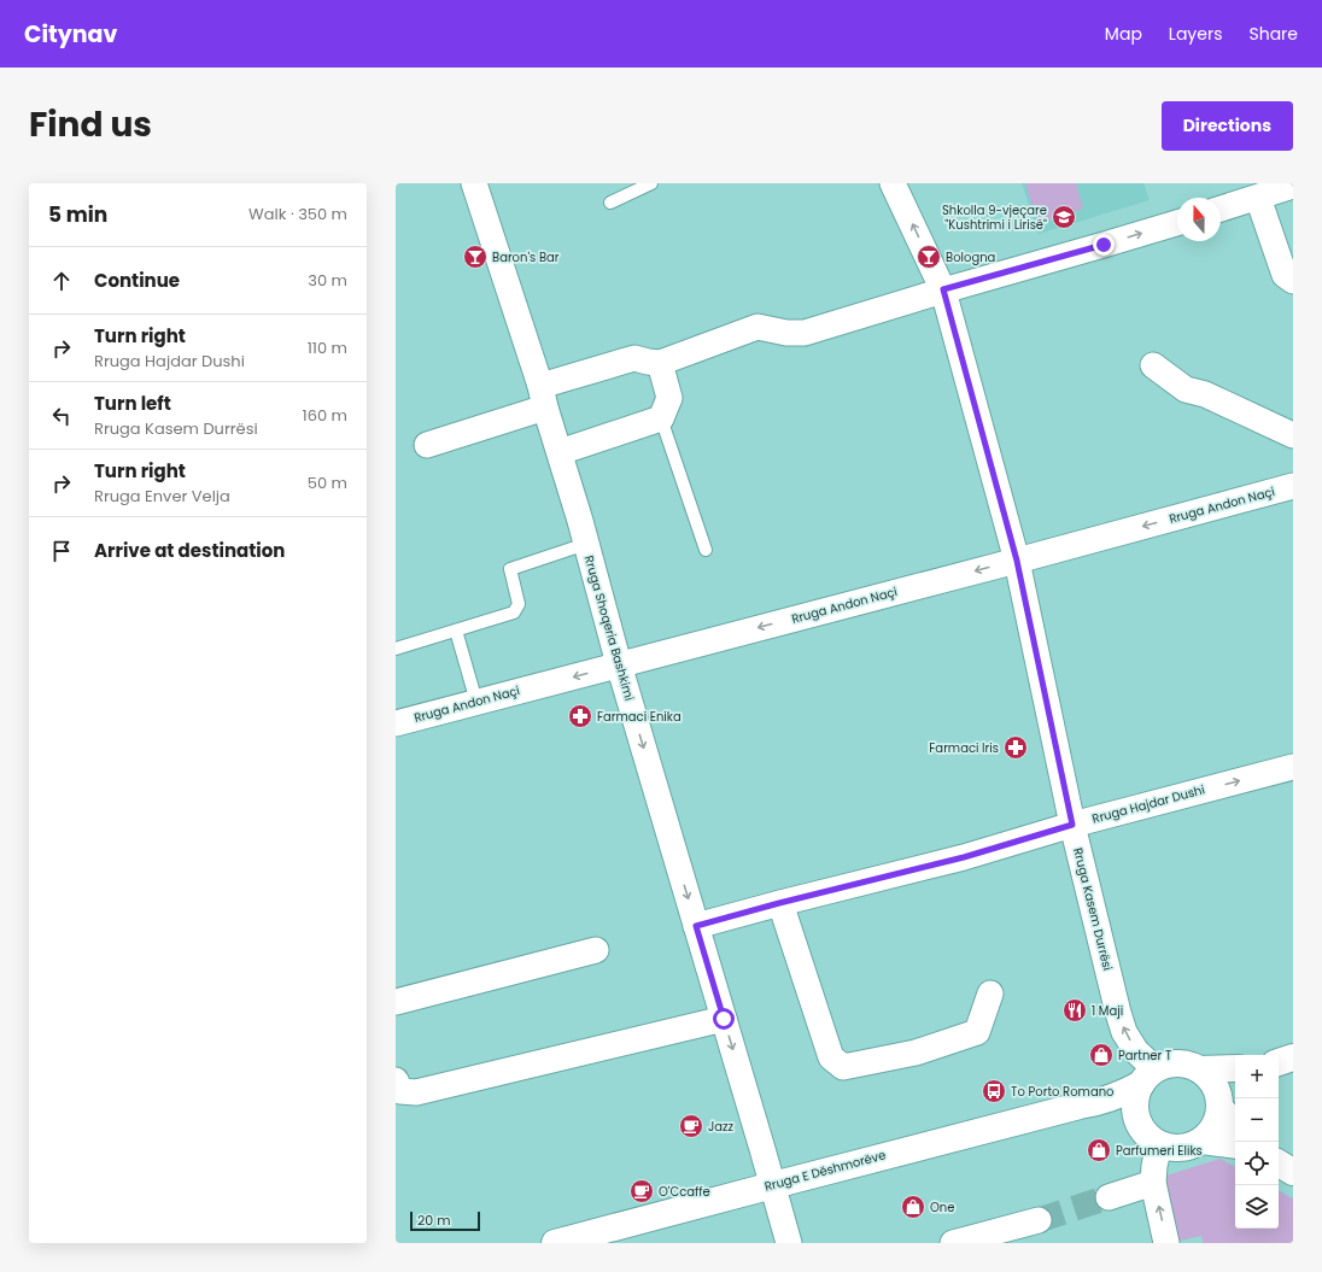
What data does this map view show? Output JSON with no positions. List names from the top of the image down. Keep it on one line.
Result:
{"streets":{"main road":["Rruga E Dëshmorëve"],"street":["Rruga Andon Naçi","Rruga Shoqeria Bashkimi","Rruga Hajdar Dushi","Rruga Kasem Durrësi"]},"crossings":[["Rruga Andon Naçi","Rruga Shoqeria Bashkimi"],["Rruga Andon Naçi","Rruga Kasem Durrësi"],["Rruga Shoqeria Bashkimi","Rruga Hajdar Dushi"],["Rruga Shoqeria Bashkimi","Rruga E Dëshmorëve"],["Rruga Hajdar Dushi","Rruga Kasem Durrësi"],["Rruga Kasem Durrësi","Rruga E Dëshmorëve"]],"one_way":["Rruga Andon Naçi","Rruga Shoqeria Bashkimi","Rruga Hajdar Dushi","Rruga Kasem Durrësi"],"places":{"school or university":["Shkolla 9-vjeçare \"Kushtrimi i Lirisë\""],"bar":["Baron's Bar","Bologna"],"pharmacy":["Farmaci Enika","Farmaci Iris"],"restaurant":["1 Maji"],"shop":["Partner T","Parfumeri Eliks","One"],"bus stop":["To Porto Romano"],"cafe":["Jazz","O'Ccaffe"]},"scale_bar":"20 m","north":"top","page":{"header":"Citynav","nav":["Map","Layers","Share"],"title":"Find us","buttons":"Directions","heading":["5 min","Walk · 350 m"],"list":[["Continue","30 m"],["Turn right","Rruga Hajdar Dushi","110 m"],["Turn left","Rruga Kasem Durrësi","160 m"],["Turn right","Rruga Enver Velja","50 m"],"Arrive at destination"],"map_buttons":["+","−"],"scale":"20 m"}}
